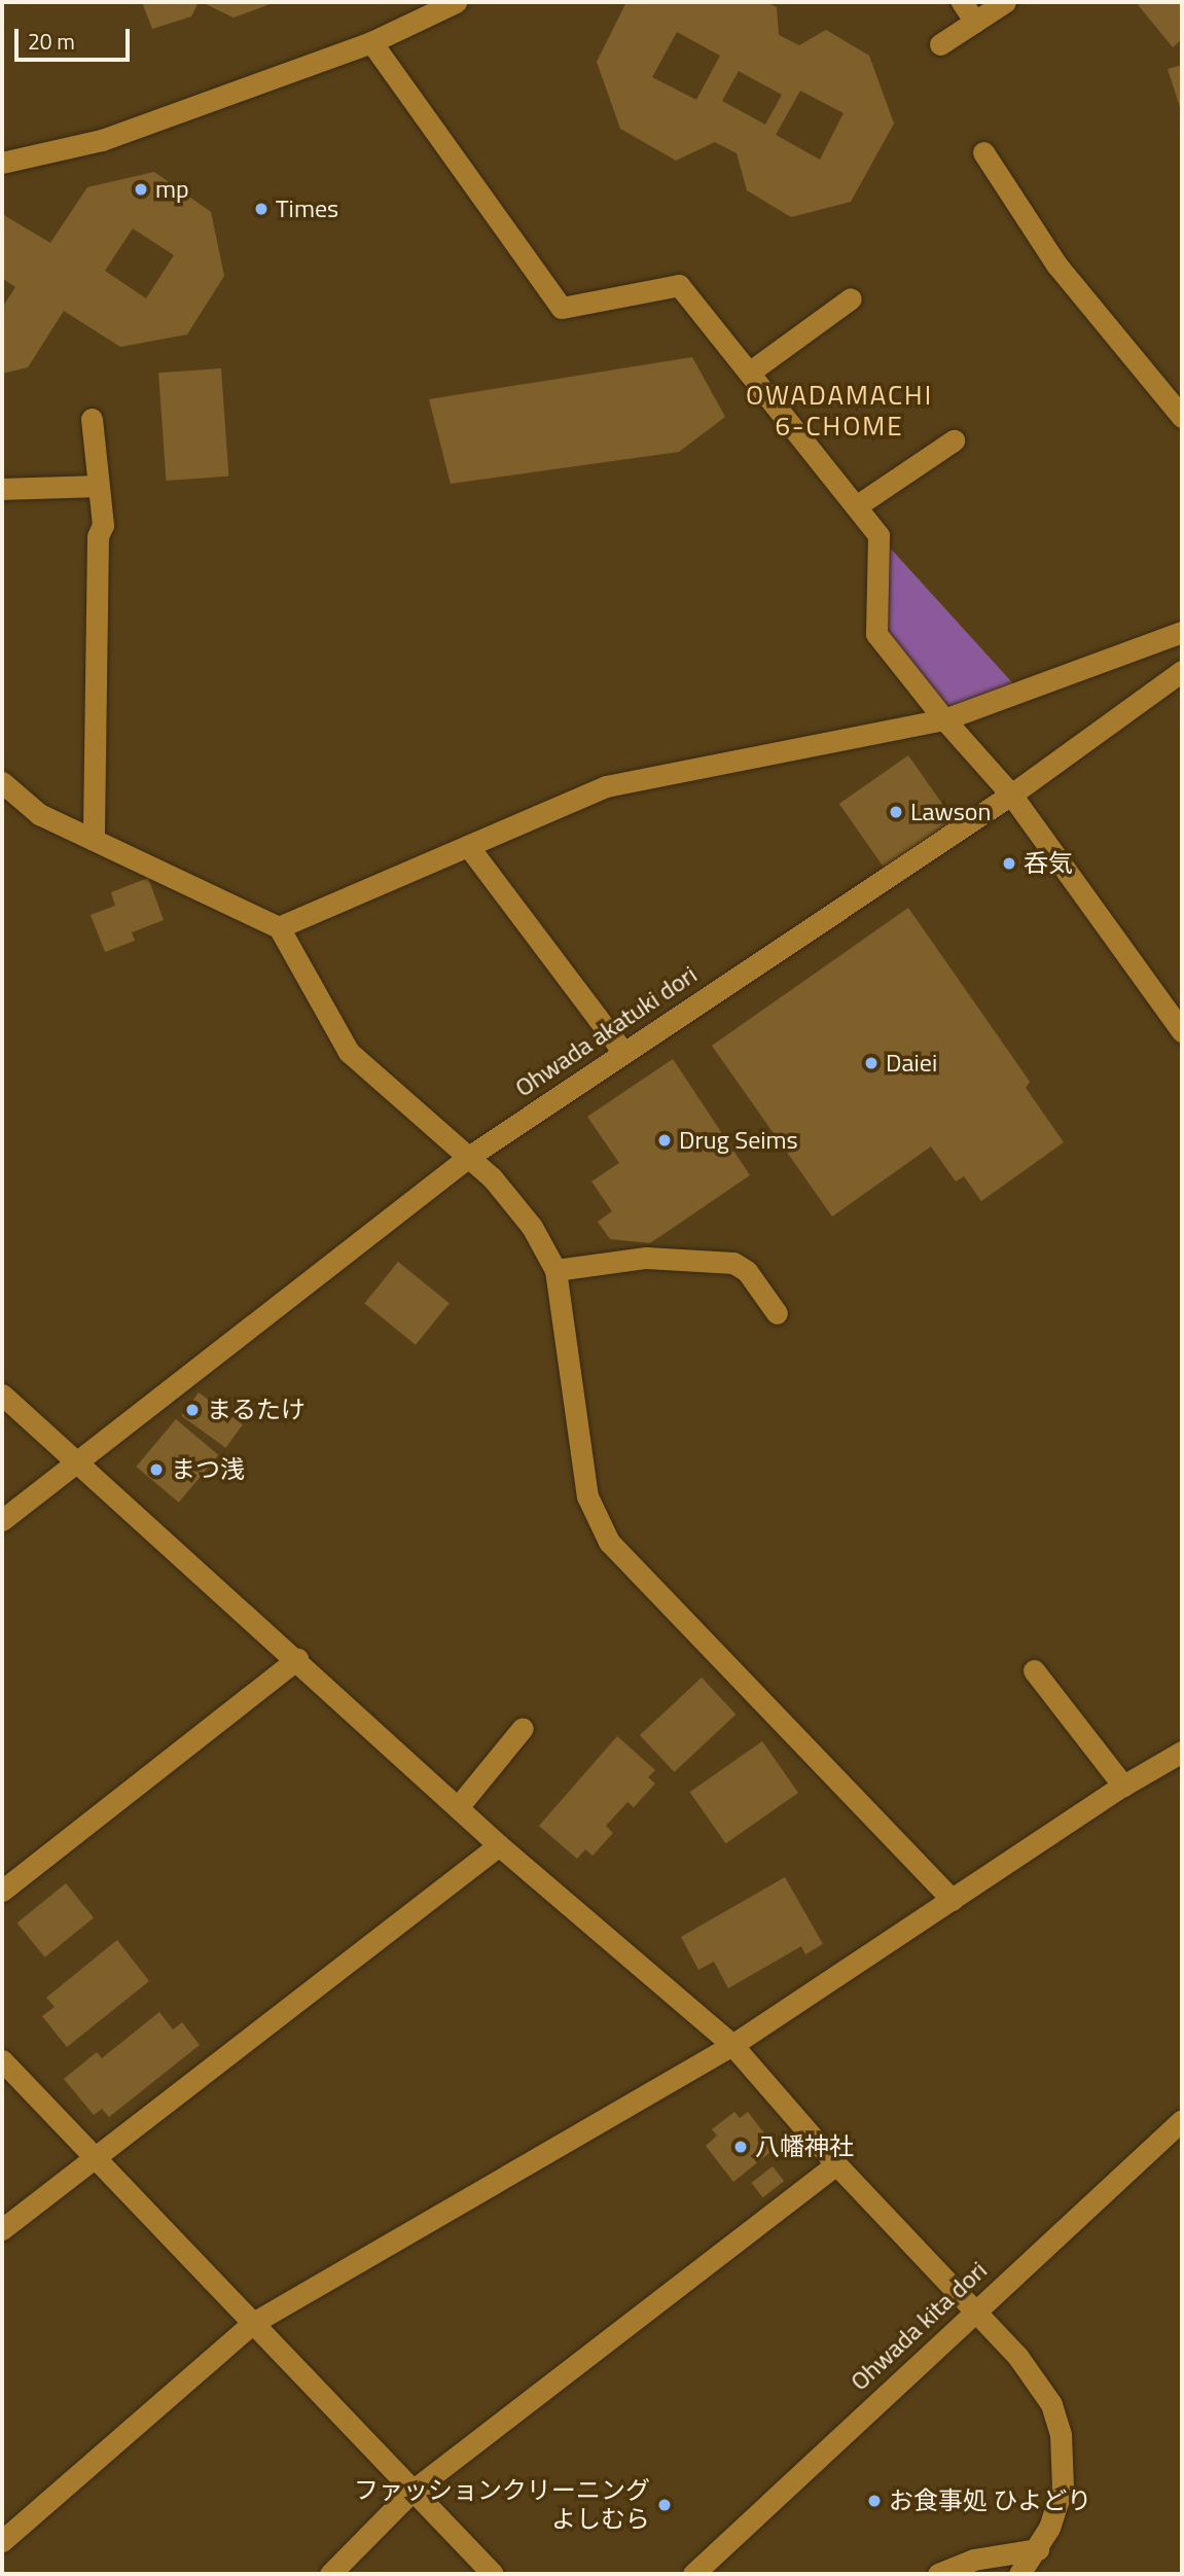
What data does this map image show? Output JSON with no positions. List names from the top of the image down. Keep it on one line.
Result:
{"streets":{"street":["Ohwada akatuki dori","Ohwada kita dori"]},"districts":["OWADAMACHI 6-CHOME"],"places":["mp","Times","Lawson","呑気","Daiei","Drug Seims","まるたけ","まつ浅","八幡神社","お食事処 ひよどり","ファッションクリーニング よしむら"],"scale_bar":"20 m"}
